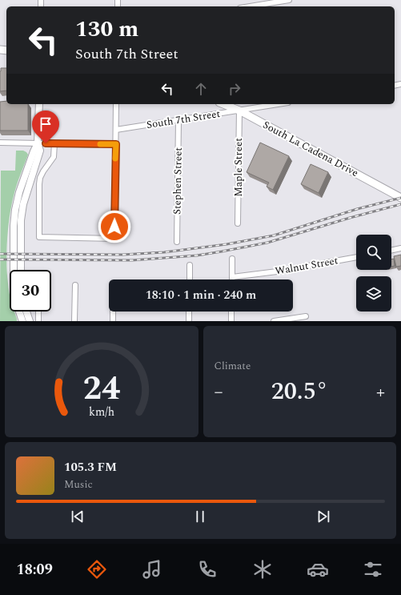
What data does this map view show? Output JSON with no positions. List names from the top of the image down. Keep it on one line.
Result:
{"streets":{"main road":["South La Cadena Drive"],"street":["South 7th Street","Maple Street","Stephen Street","Walnut Street"]},"crossings":[["South 7th Street","South La Cadena Drive"],["South 7th Street","Maple Street"],["South 7th Street","Stephen Street"],["South La Cadena Drive","Maple Street"]],"page":{"turn":["130 m","South 7th Street"],"limit":"30","trip":"18:10 · 1 min · 240 m","tile":"Climate","heat":["−","20.5°","+"],"song":["105.3 FM","Music"],"tabs":"18:09","gauge":["24","km/h"]}}
